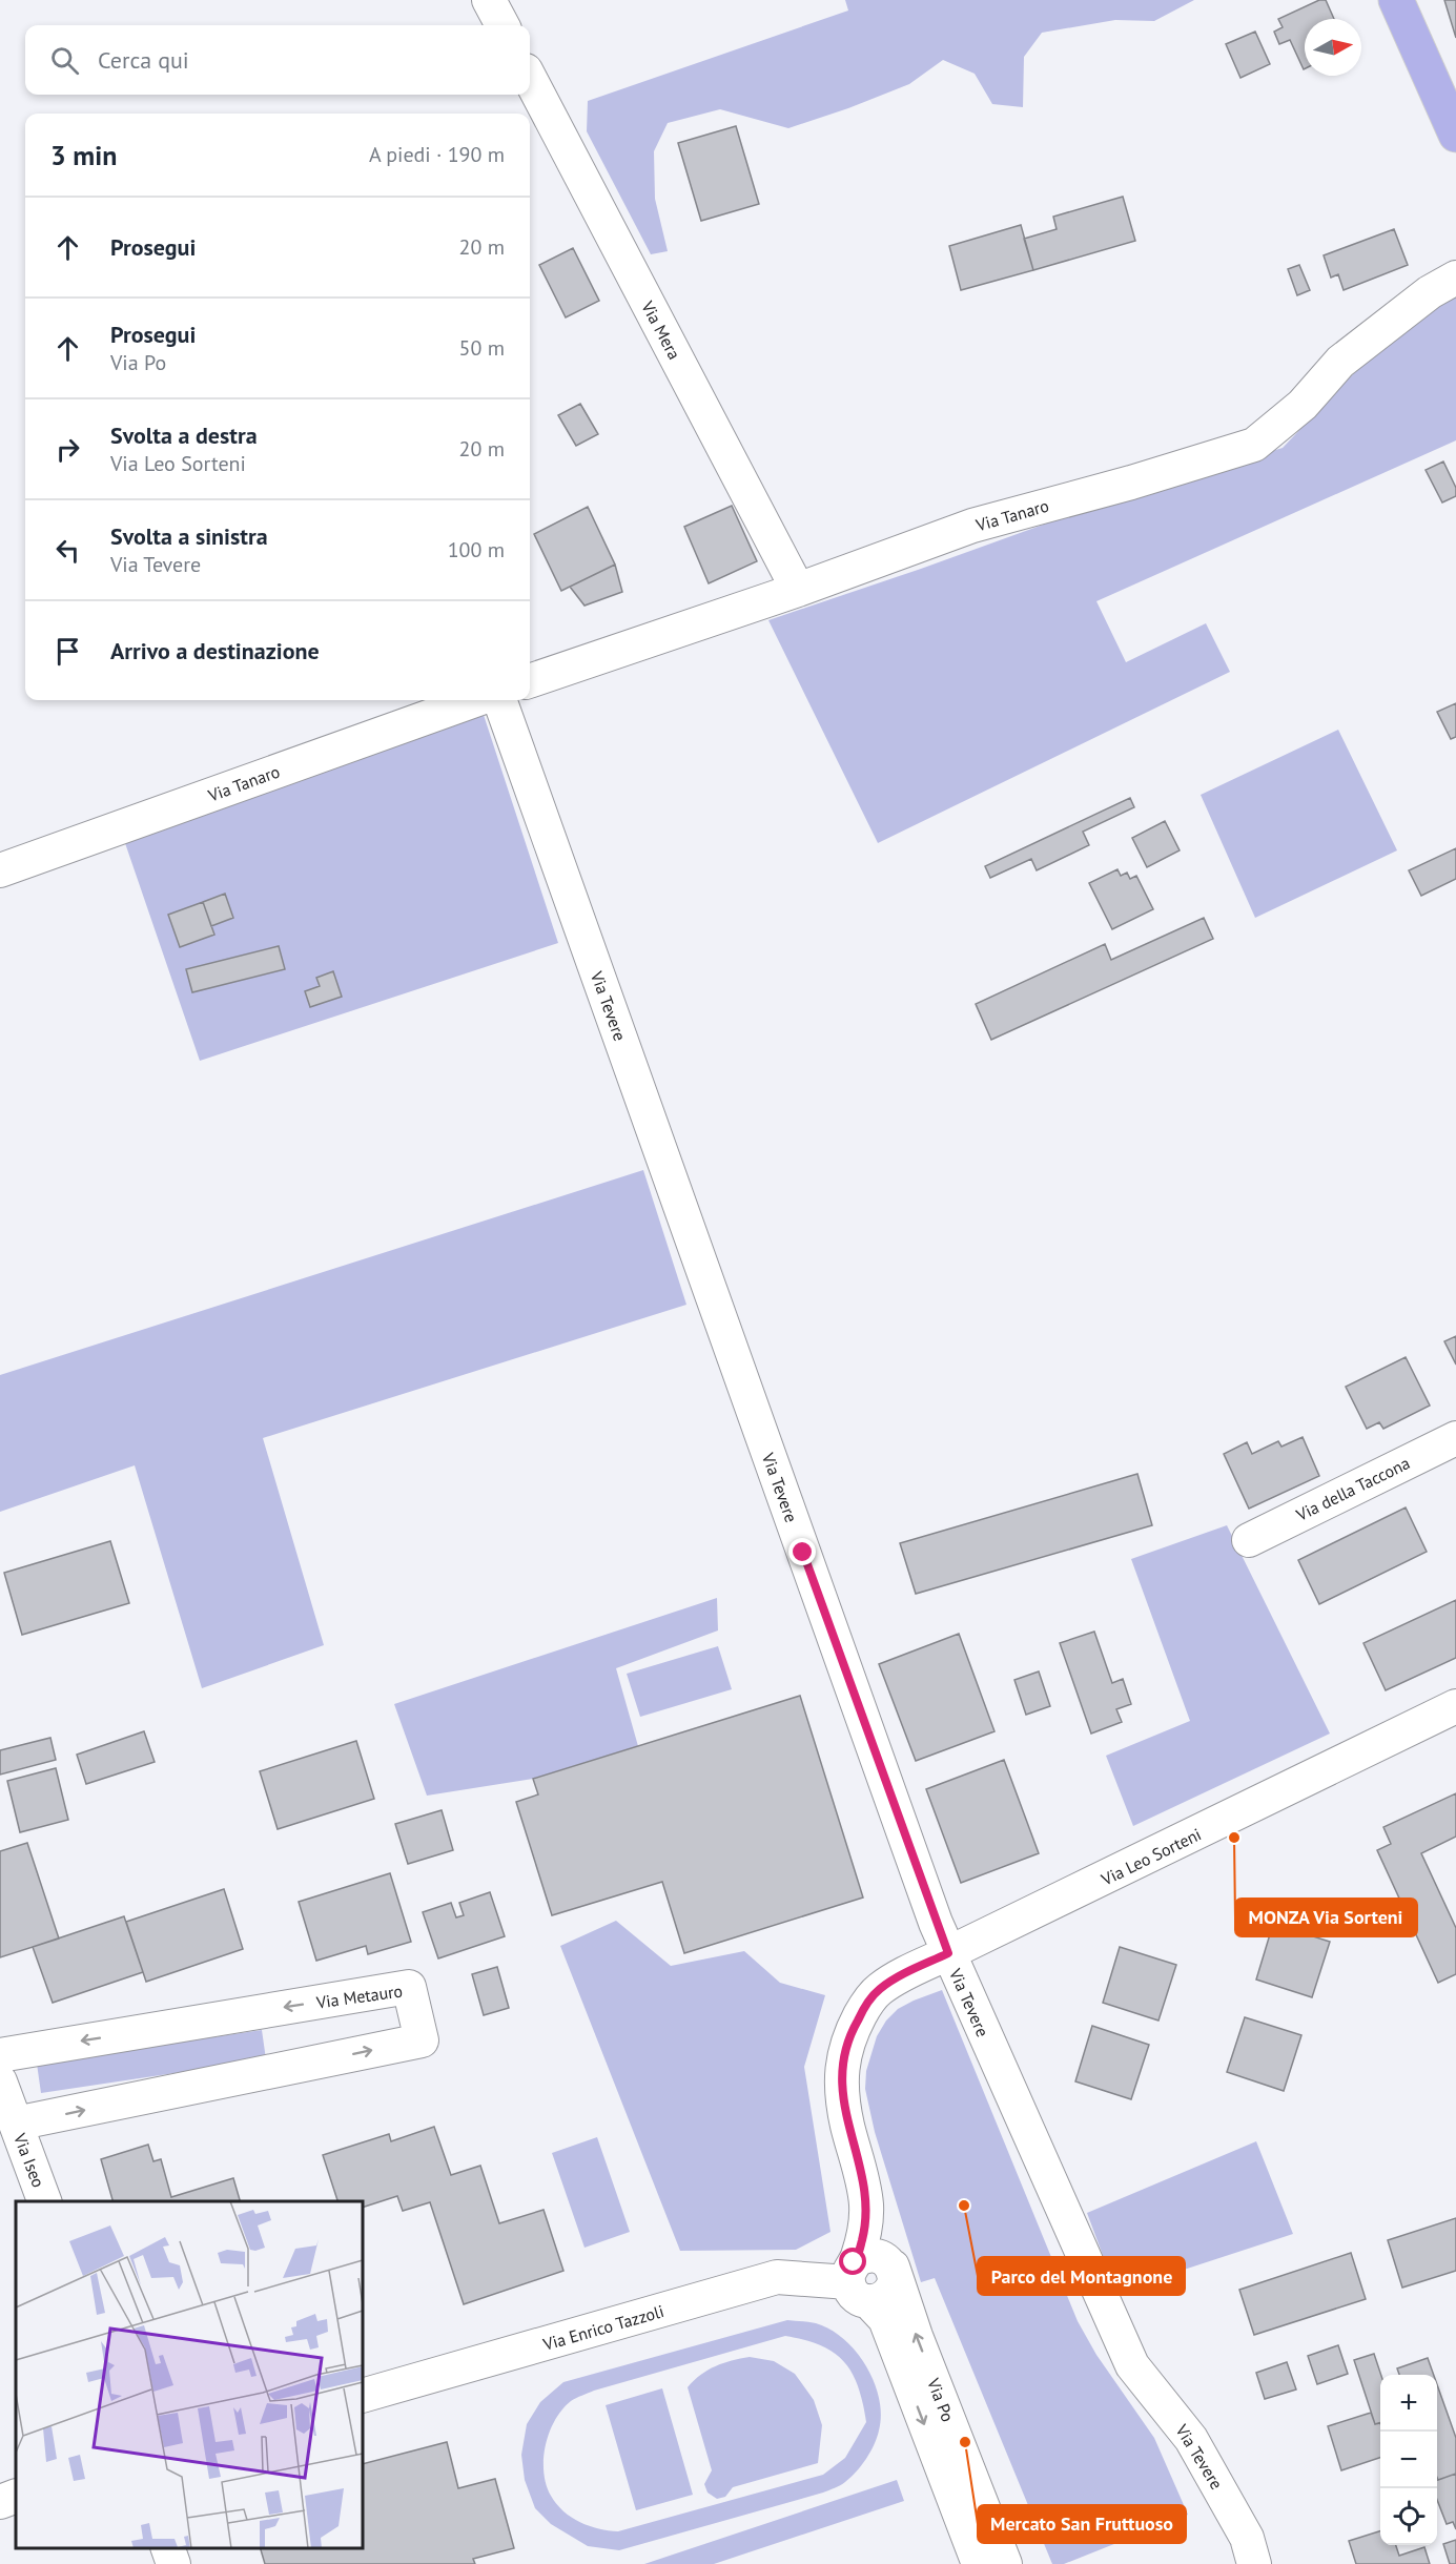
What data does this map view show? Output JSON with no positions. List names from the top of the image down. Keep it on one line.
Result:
{"streets":{"street":["Via Mera","Via Tanaro","Via Tevere","Via della Taccona","Via Leo Sorteni","Via Metauro","Via Iseo","Via Enrico Tazzoli","Via Po"]},"crossings":[["Via Mera","Via Tanaro"],["Via Tevere","Via Leo Sorteni"],["Via Leo Sorteni","Via Po"],["Via Metauro","Via Iseo"],["Via Enrico Tazzoli","Via Po"]],"places":["MONZA Via Sorteni","Parco del Montagnone","Mercato San Fruttuoso"],"north":"right","page":{"search":"Cerca qui","heading":["3 min","A piedi · 190 m"],"list":[["Prosegui","20 m"],["Prosegui","Via Po","50 m"],["Svolta a destra","Via Leo Sorteni","20 m"],["Svolta a sinistra","Via Tevere","100 m"],"Arrivo a destinazione"],"map_buttons":["+","−"]}}
